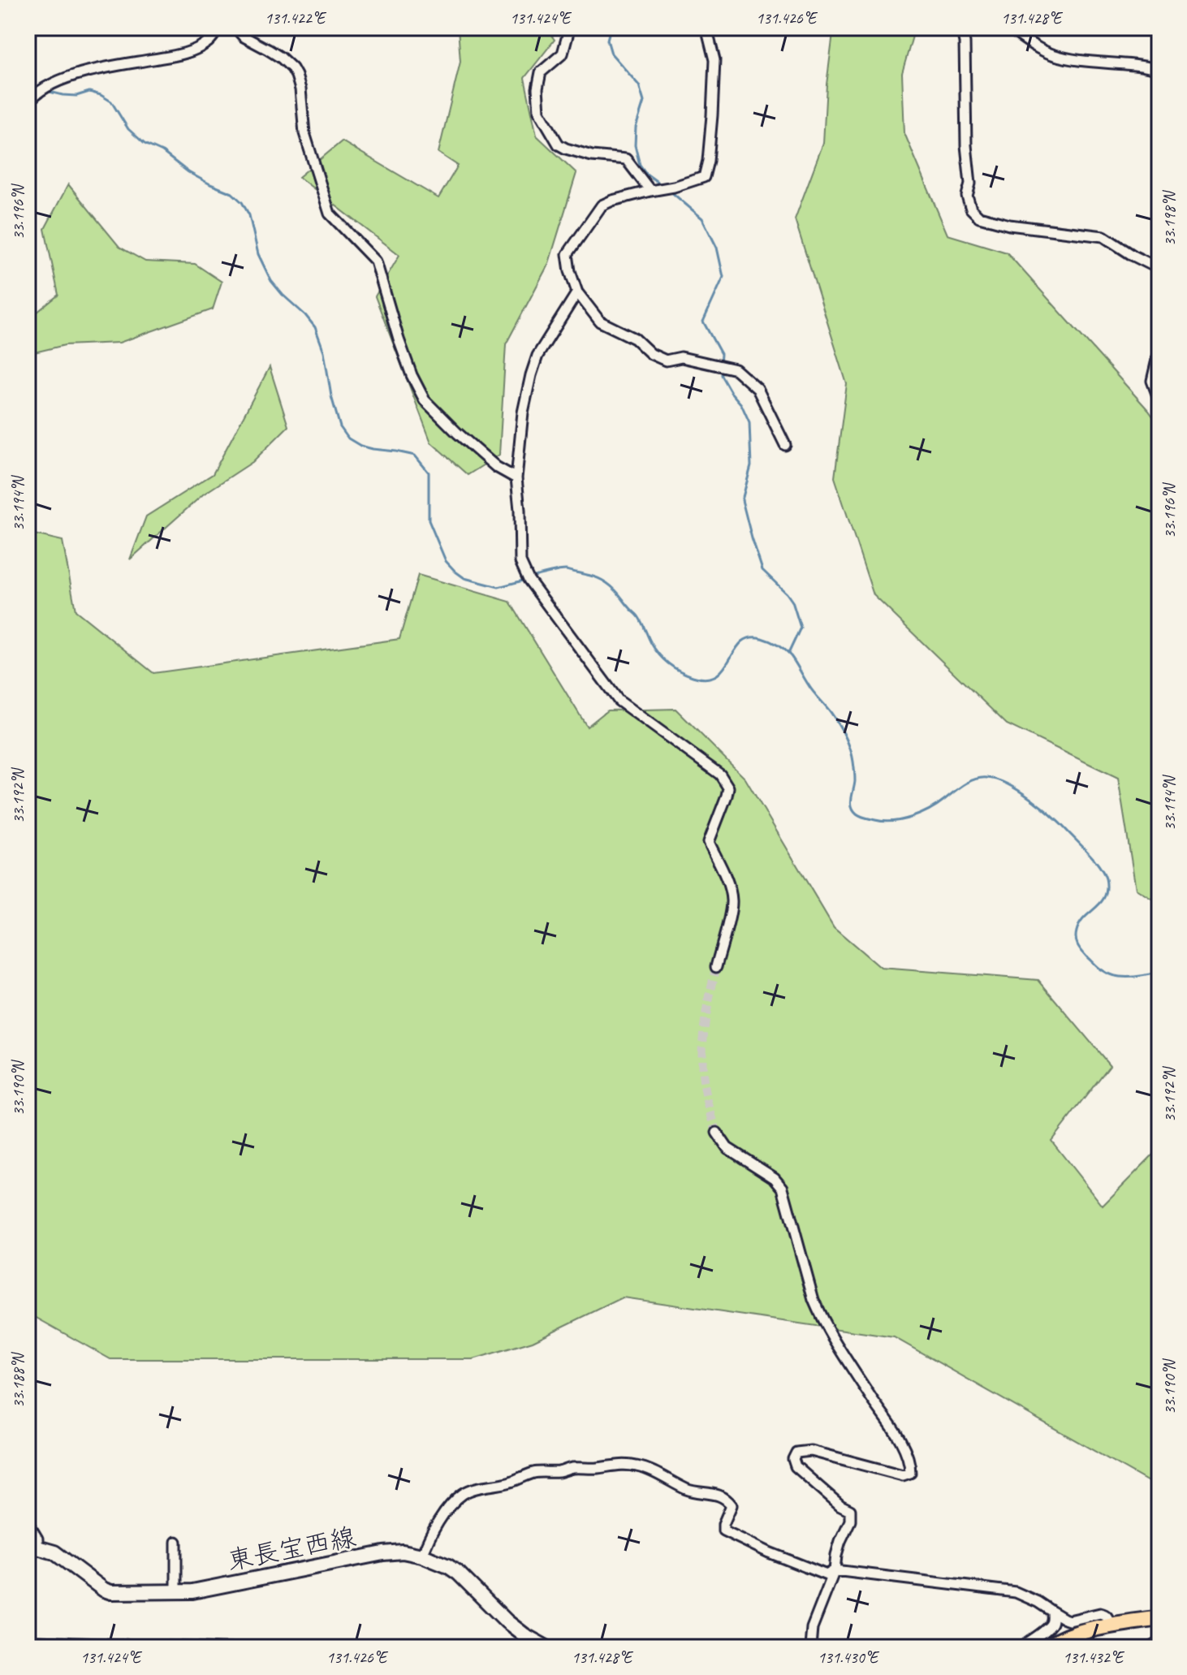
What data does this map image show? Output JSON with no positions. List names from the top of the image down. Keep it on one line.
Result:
{"streets":{"main road":["東長宝西線"]},"coordinates":["131.422°E","131.424°E","131.426°E","131.428°E","33.196°N","33.198°N","33.194°N","33.192°N","33.190°N","33.188°N","131.430°E","131.432°E"]}
